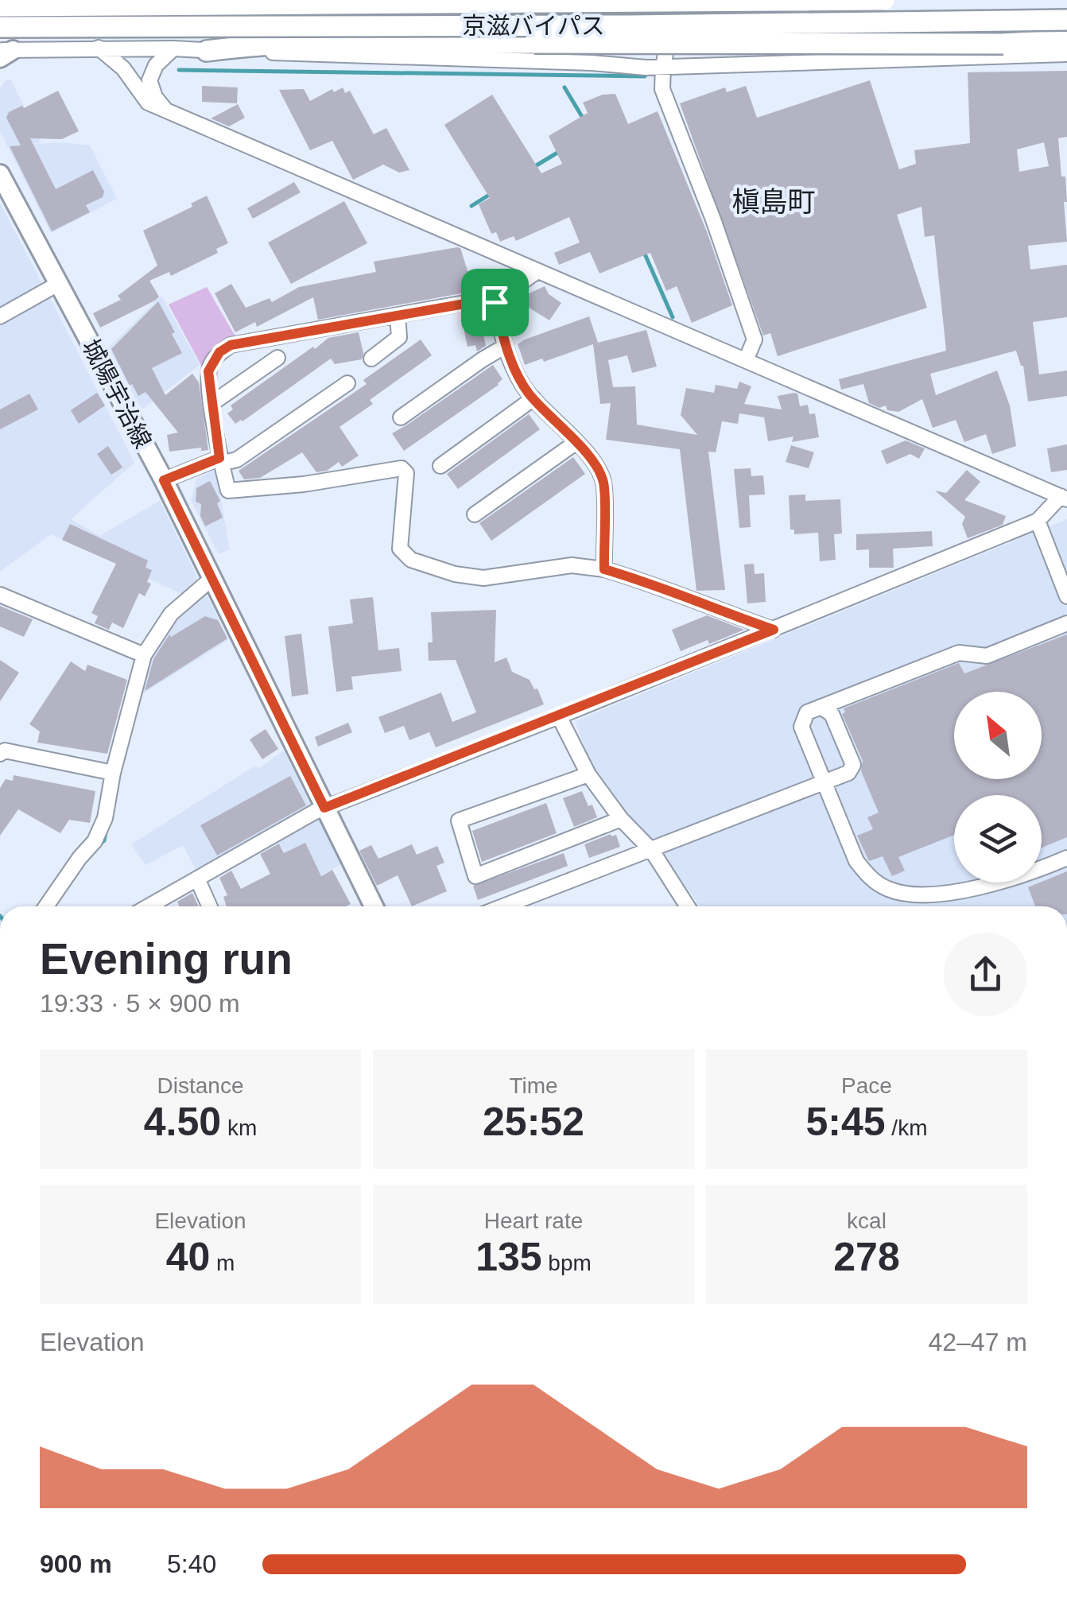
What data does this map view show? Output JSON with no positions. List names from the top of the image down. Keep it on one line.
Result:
{"streets":{"highway":["京滋バイパス"],"main road":["城陽宇治線"]},"districts":["槇島町"],"north":"top left","page":{"heading":["Evening run","19:33 · 5 × 900 m"],"stats":[["Distance","4.50 km"],["Time","25:52"],["Pace","5:45 /km"],["Elevation","40 m"],["Heart rate","135 bpm"],["kcal","278"]],"chart":["Elevation","42–47 m"],"list":[{"name":"900 m","note":"5:40"}]}}
